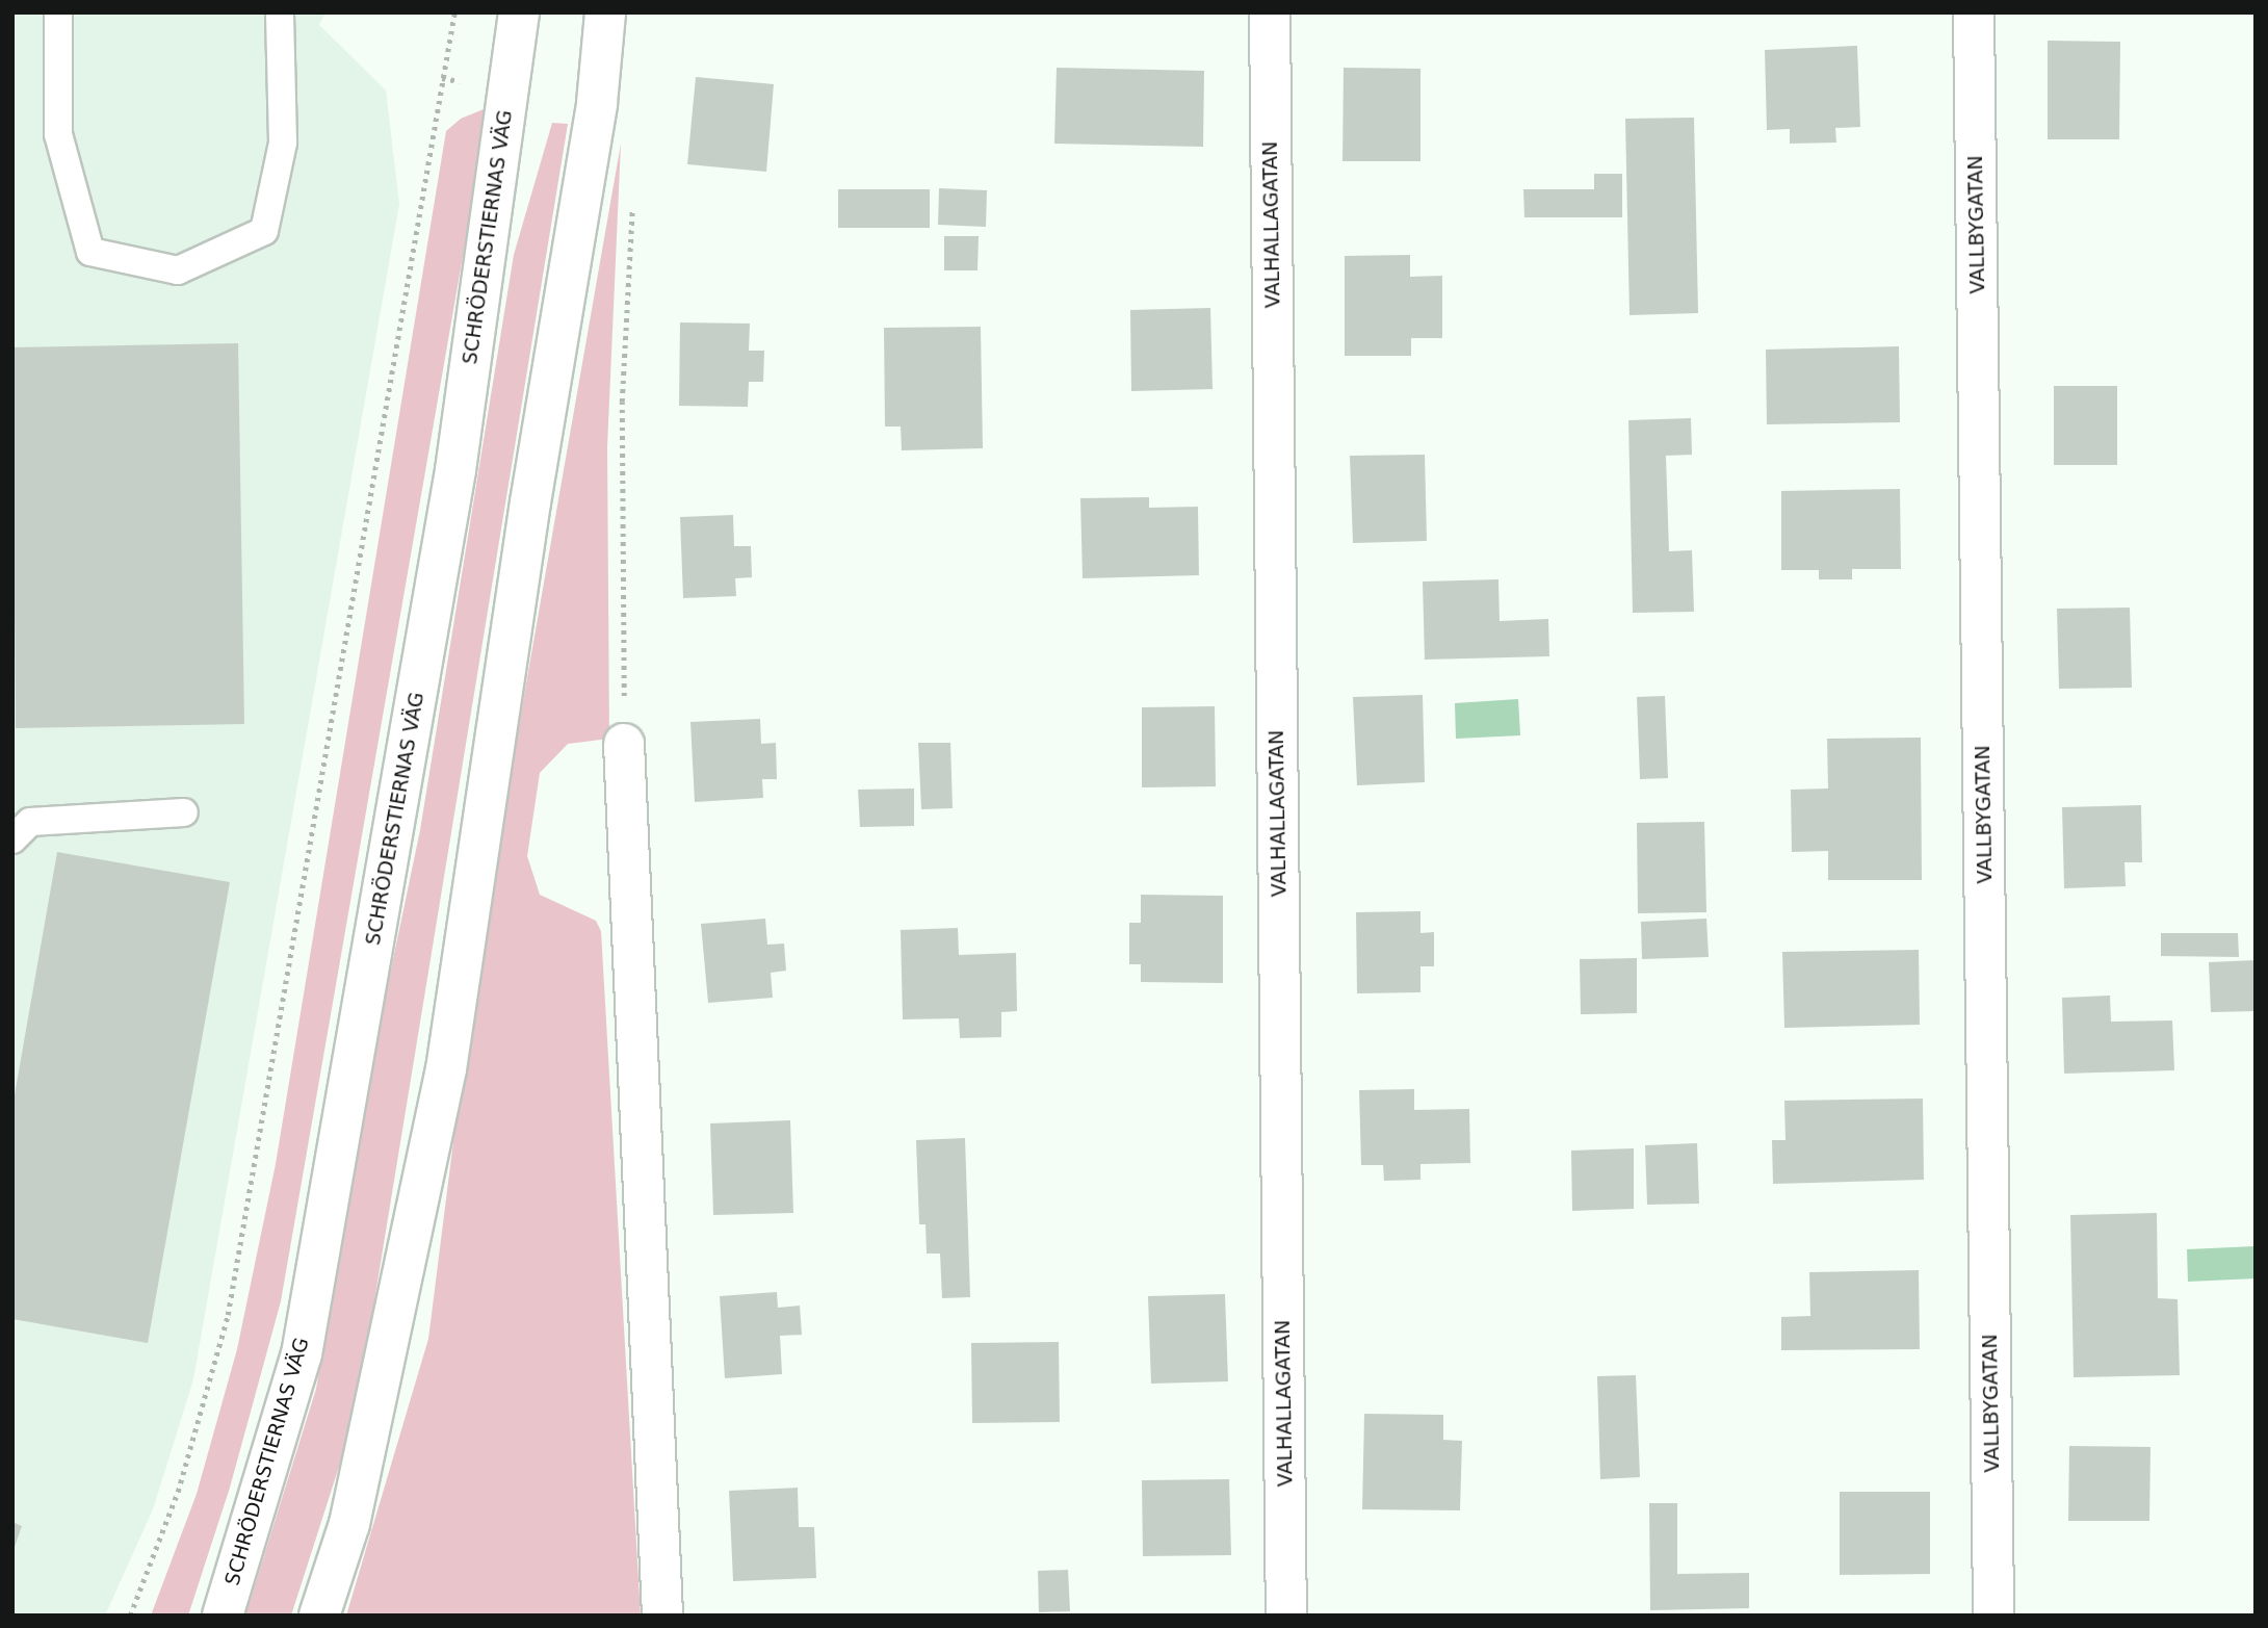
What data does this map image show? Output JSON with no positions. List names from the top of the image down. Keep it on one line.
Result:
{"streets":{"street":["VALHALLAGATAN","VALLBYGATAN","SCHRÖDERSTIERNAS VÄG"]}}
